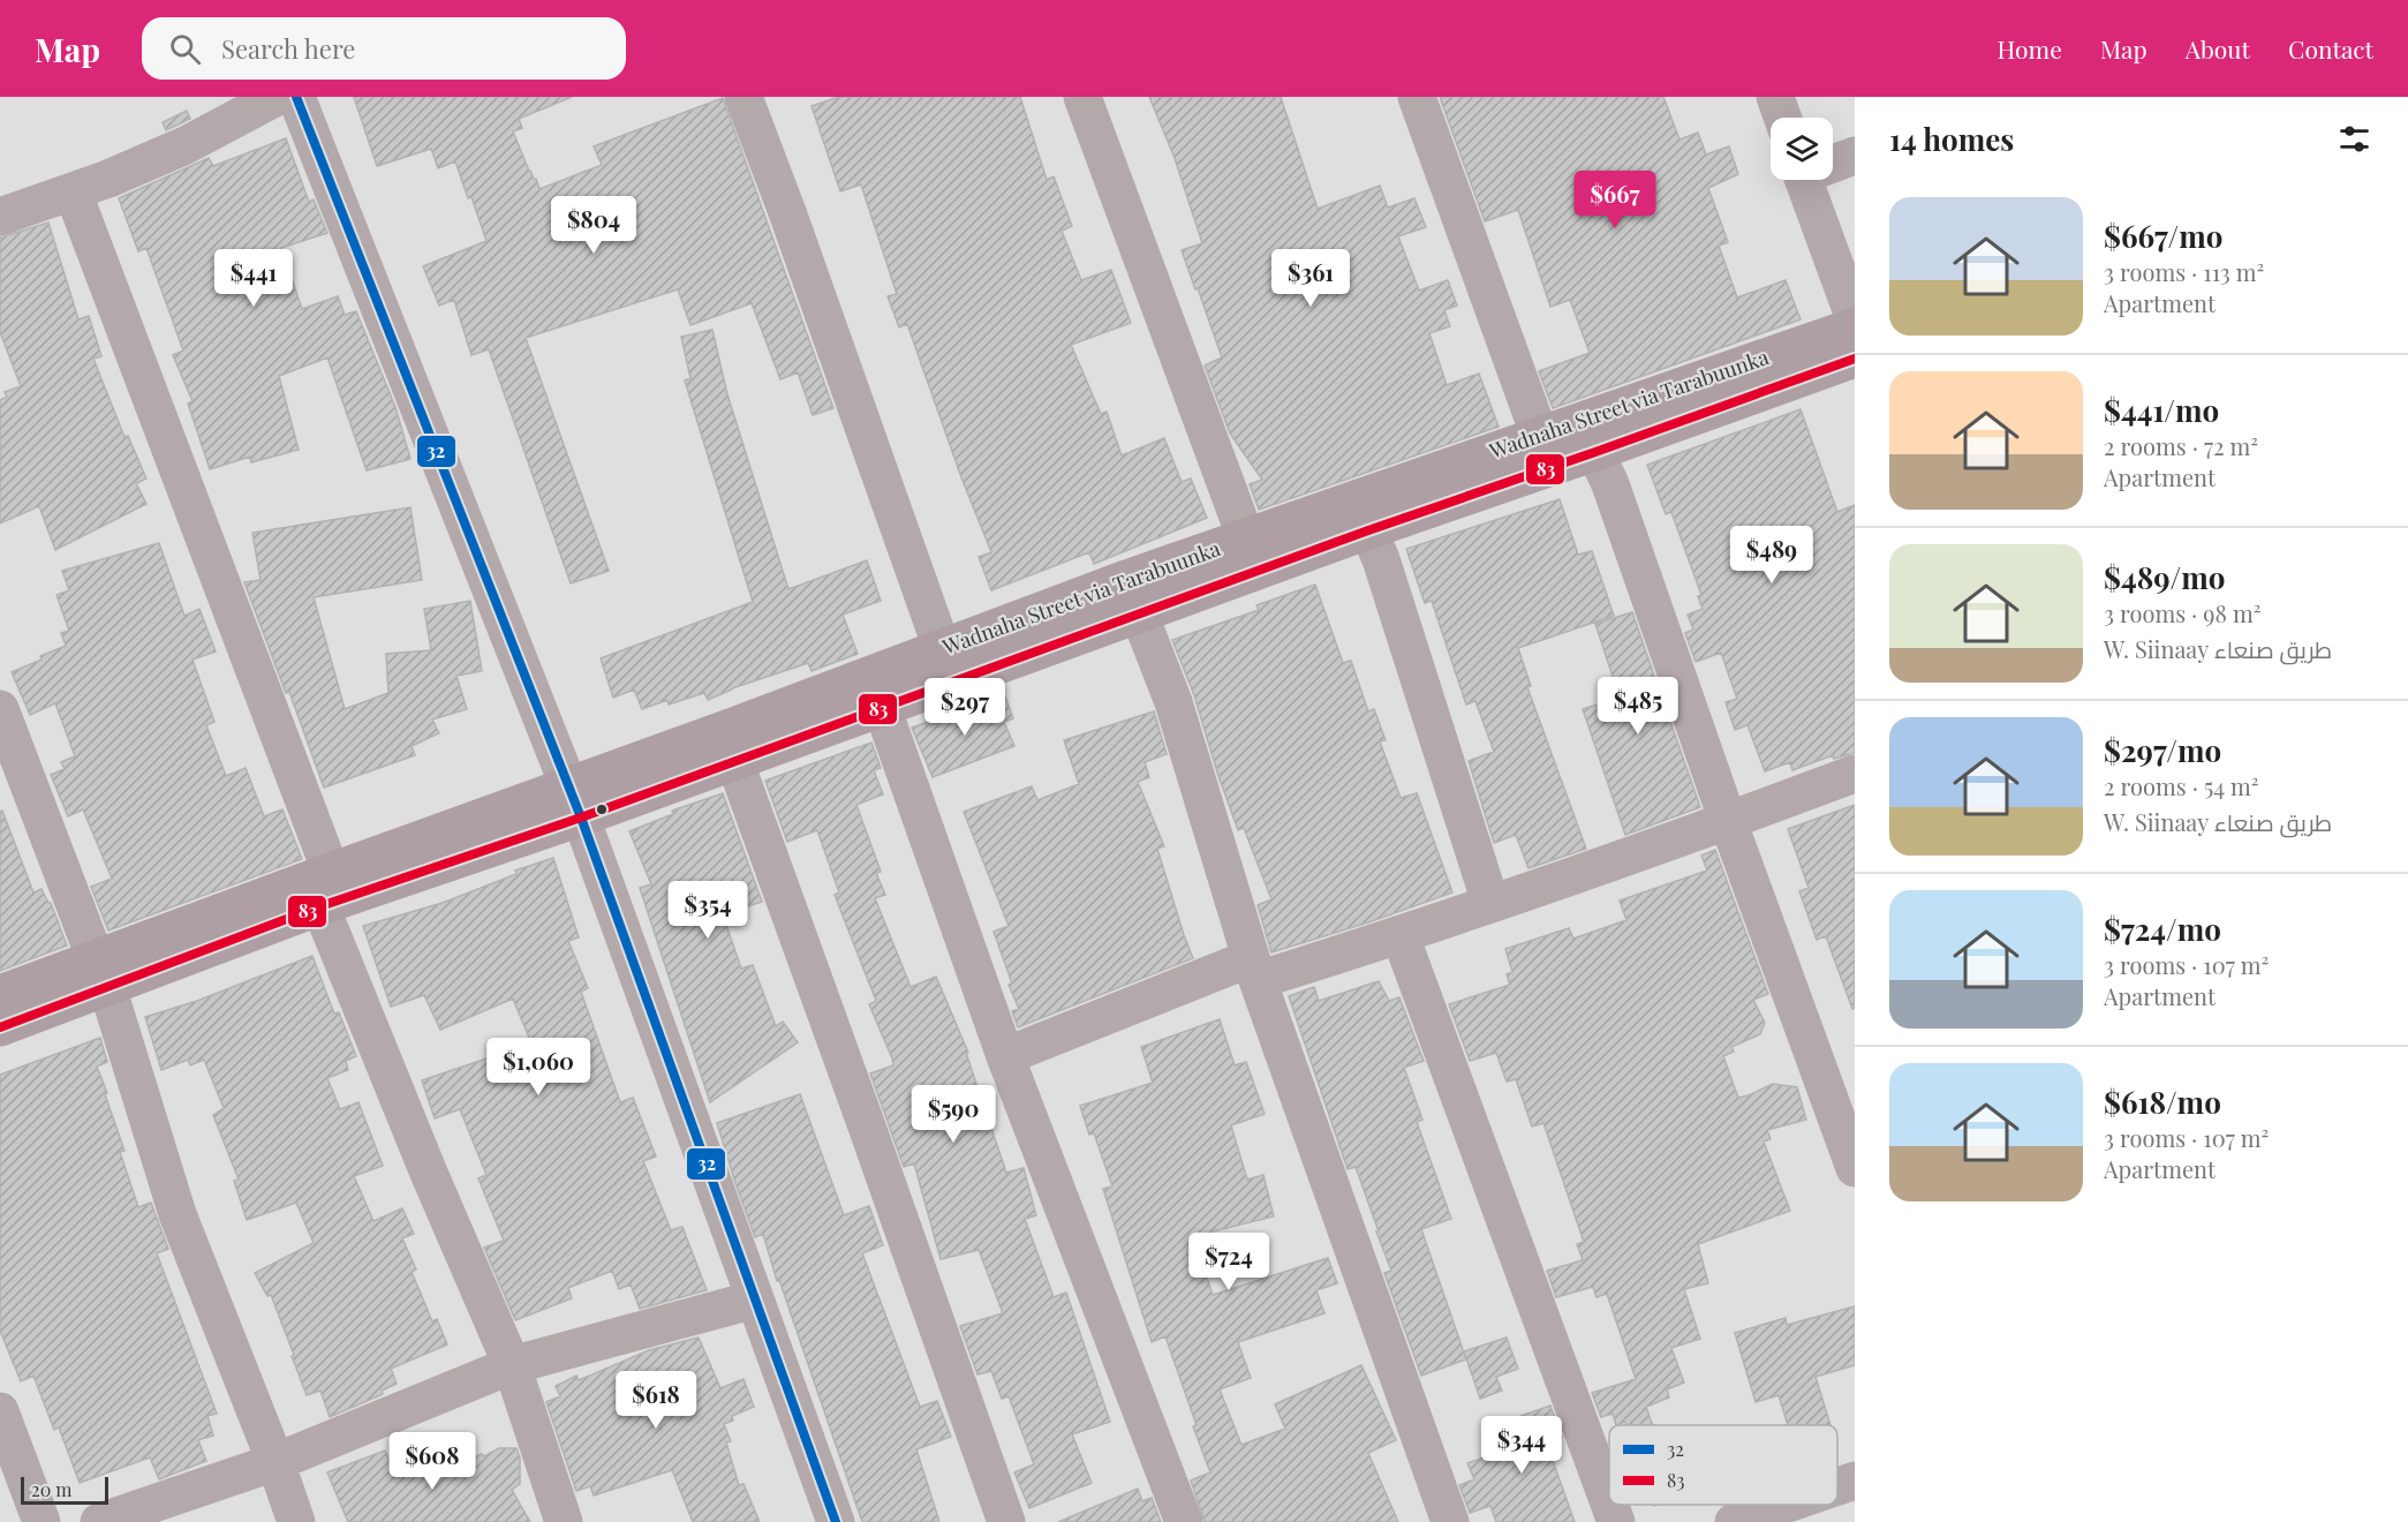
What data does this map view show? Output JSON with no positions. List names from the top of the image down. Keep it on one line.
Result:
{"streets":{"main road":["Wadnaha Street via Tarabuunka"]},"lines":["transit line 32","transit line 83"],"legend":["32","83"],"scale_bar":"20 m","page":{"header":"Map","search":"Search here","nav":["Home","Map","About","Contact"],"heading":"14 homes","price":["$667","$804","$441","$361","$489","$485","$297","$354","$1,060","$590","$724","$618","$344","$608"],"list":[{"name":"$667/mo","note":"3 rooms · 113 m² · Apartment"},{"name":"$441/mo","note":"2 rooms · 72 m² · Apartment"},{"name":"$489/mo","note":"3 rooms · 98 m² · W. Siinaay طريق صنعاء"},{"name":"$297/mo","note":"2 rooms · 54 m² · W. Siinaay طريق صنعاء"},{"name":"$724/mo","note":"3 rooms · 107 m² · Apartment"},{"name":"$618/mo","note":"3 rooms · 107 m² · Apartment"}],"scale":"20 m"}}
